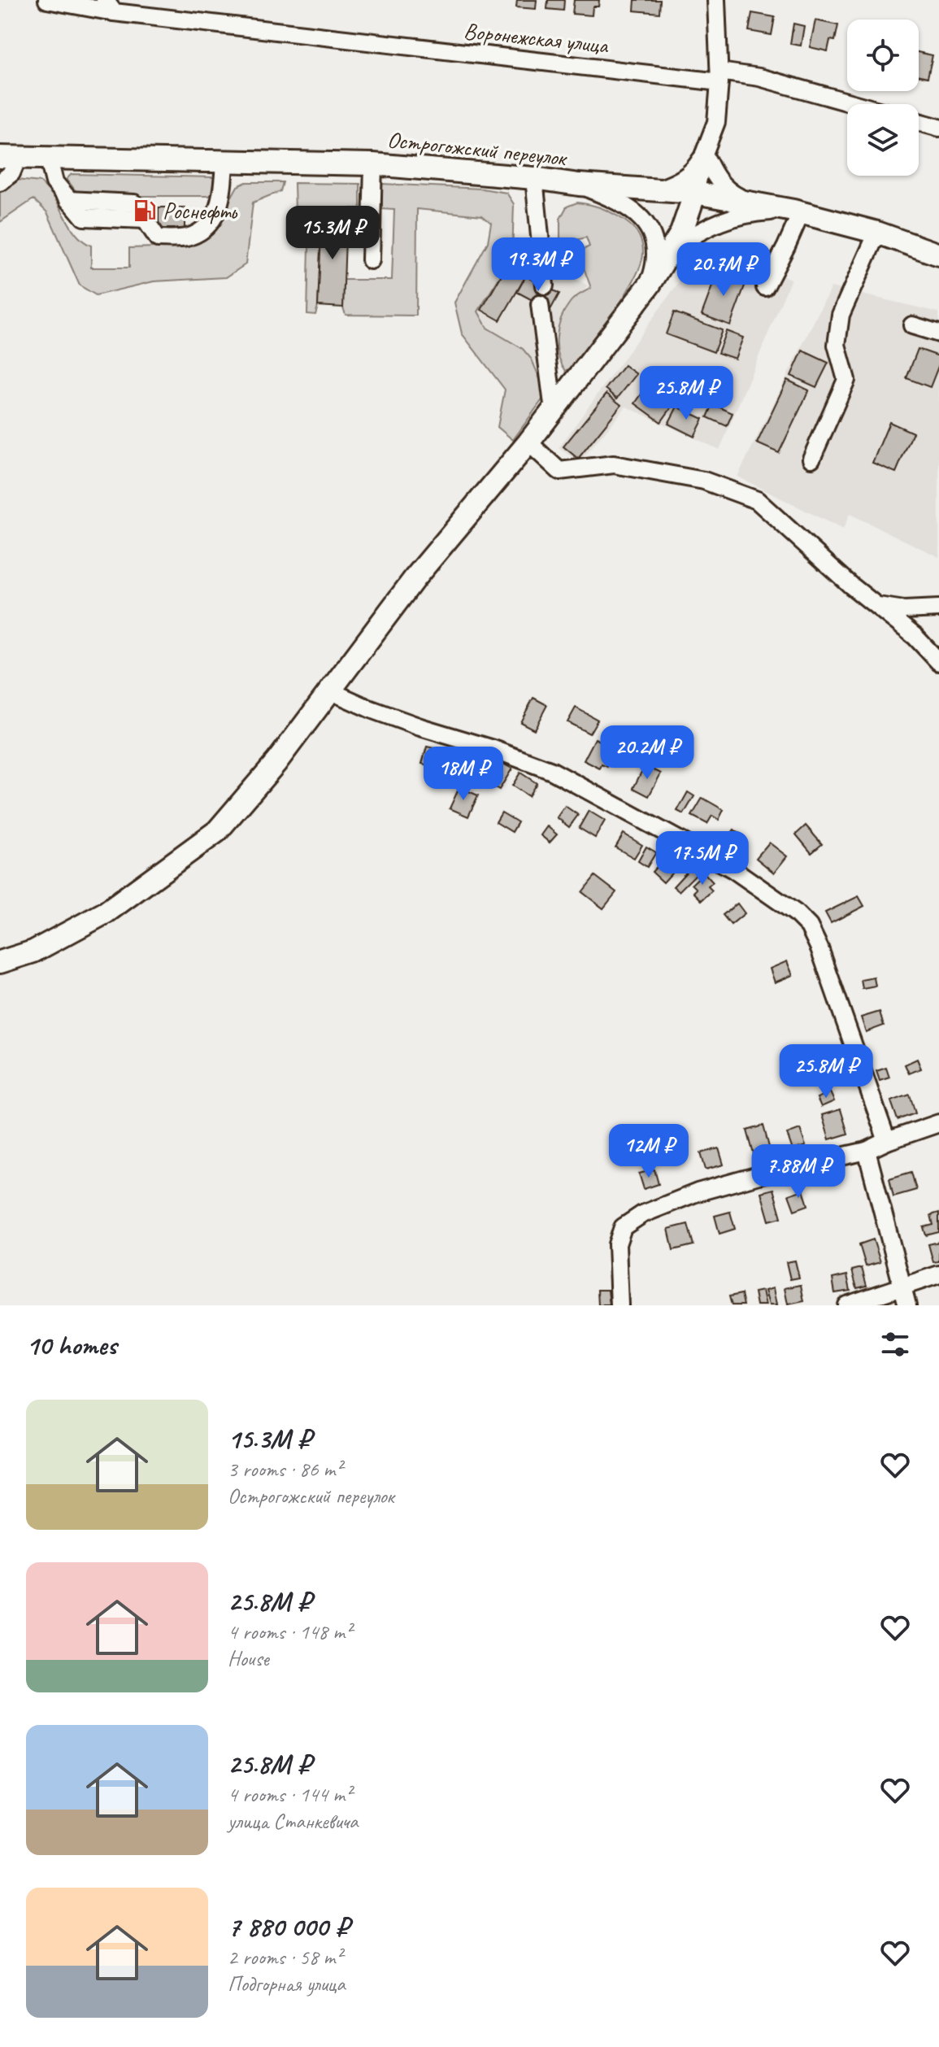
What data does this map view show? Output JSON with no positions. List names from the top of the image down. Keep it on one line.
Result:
{"streets":{"main road":["Острогожский переулок"],"street":["Воронежская улица"]},"places":{"fuel station":["Роснефть"]},"page":{"price":["15.3M ₽","19.3M ₽","20.7M ₽","25.8M ₽","20.2M ₽","18M ₽","17.5M ₽","25.8M ₽","12M ₽","7.88M ₽"],"heading":"10 homes","list":[{"name":"15.3M ₽","note":"3 rooms · 86 m² · Острогожский переулок"},{"name":"25.8M ₽","note":"4 rooms · 148 m² · House"},{"name":"25.8M ₽","note":"4 rooms · 144 m² · улица Станкевича"},{"name":"7 880 000 ₽","note":"2 rooms · 58 m² · Подгорная улица"}]}}
